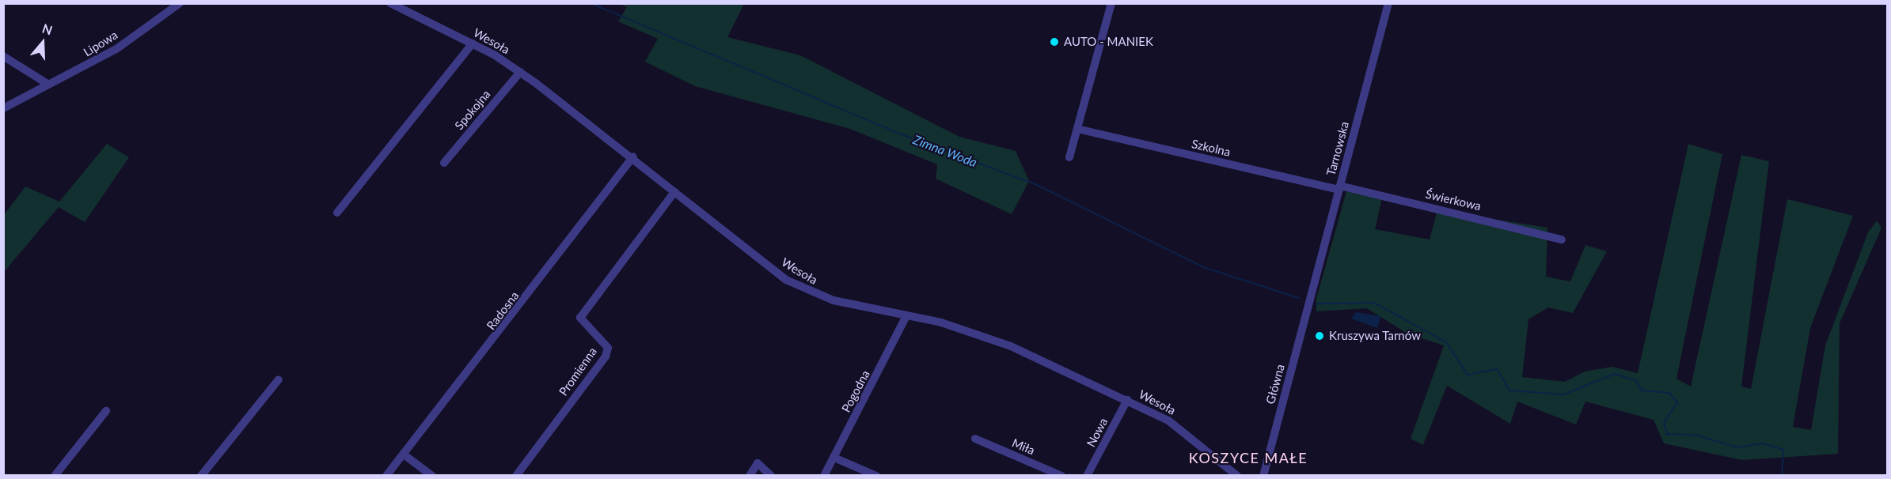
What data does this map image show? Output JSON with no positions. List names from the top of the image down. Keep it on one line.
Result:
{"streets":{"street":["Wesoła","Lipowa","Spokojna","Szkolna","Tarnowska","Świerkowa","Radosna","Promienna","Główna","Pogodna","Nowa","Miła"]},"crossings":[["Wesoła","Spokojna"],["Wesoła","Radosna"],["Wesoła","Promienna"],["Wesoła","Pogodna"],["Wesoła","Nowa"],["Szkolna","Tarnowska"],["Szkolna","Świerkowa"],["Tarnowska","Świerkowa"],["Tarnowska","Główna"]],"districts":["KOSZYCE MAŁE"],"water":["Zimna Woda"],"places":["AUTO - MANIEK","Kruszywa Tarnów"],"north":"top"}
